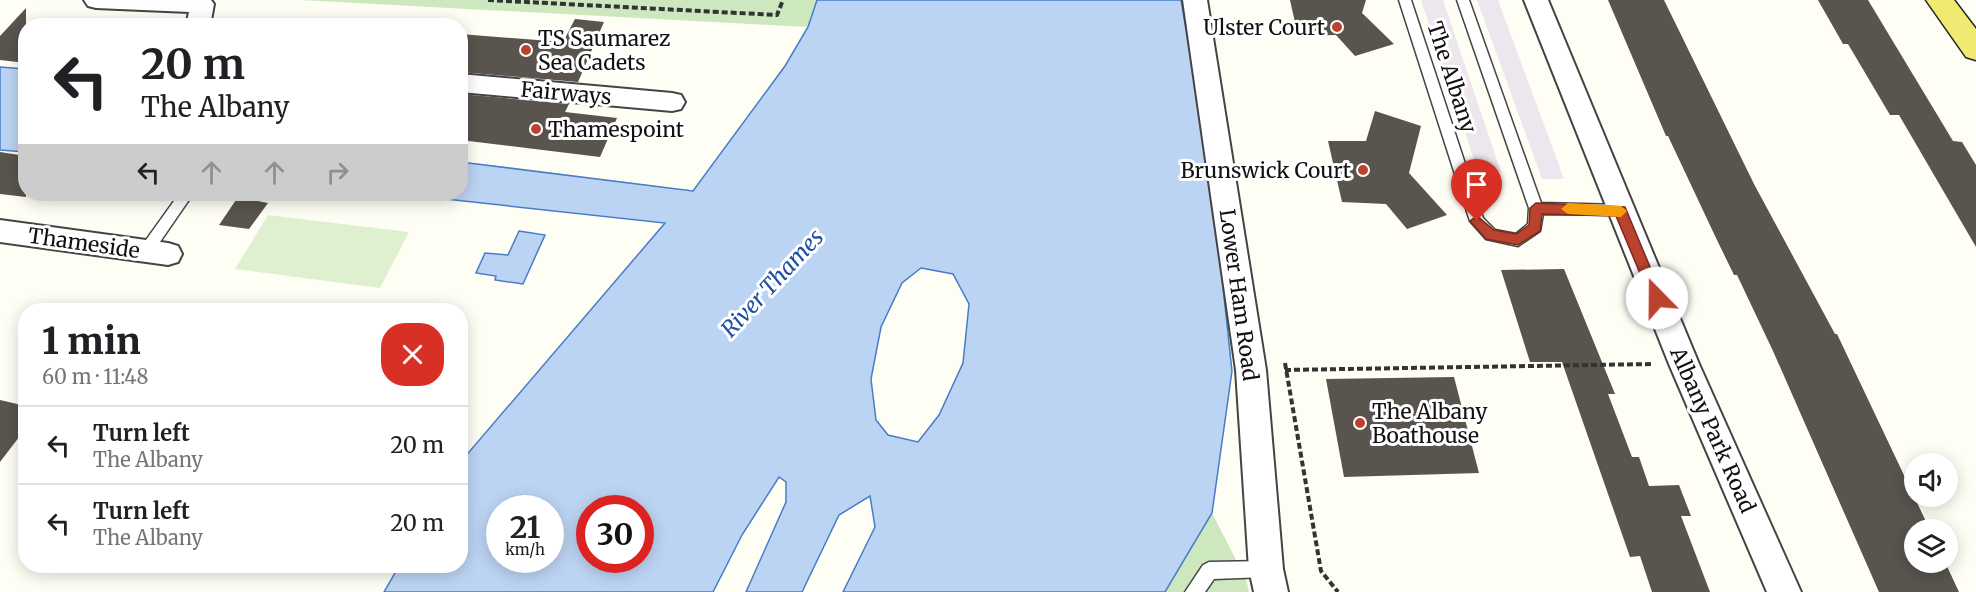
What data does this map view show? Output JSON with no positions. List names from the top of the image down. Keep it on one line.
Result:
{"streets":{"street":["Fairways","Thameside","Lower Ham Road","Albany Park Road"],"lane":["The Albany"]},"water":["River Thames"],"places":["Ulster Court","TS Saumarez Sea Cadets","Thamespoint","Brunswick Court","The Albany Boathouse"],"page":{"turn":["20 m","The Albany"],"heading":["1 min","60 m · 11:48"],"list":[{"name":"Turn left","note":"The Albany","value":"20 m"},{"name":"Turn left","note":"The Albany","value":"20 m"}],"speed":"21 km/h","limit":"30"}}
